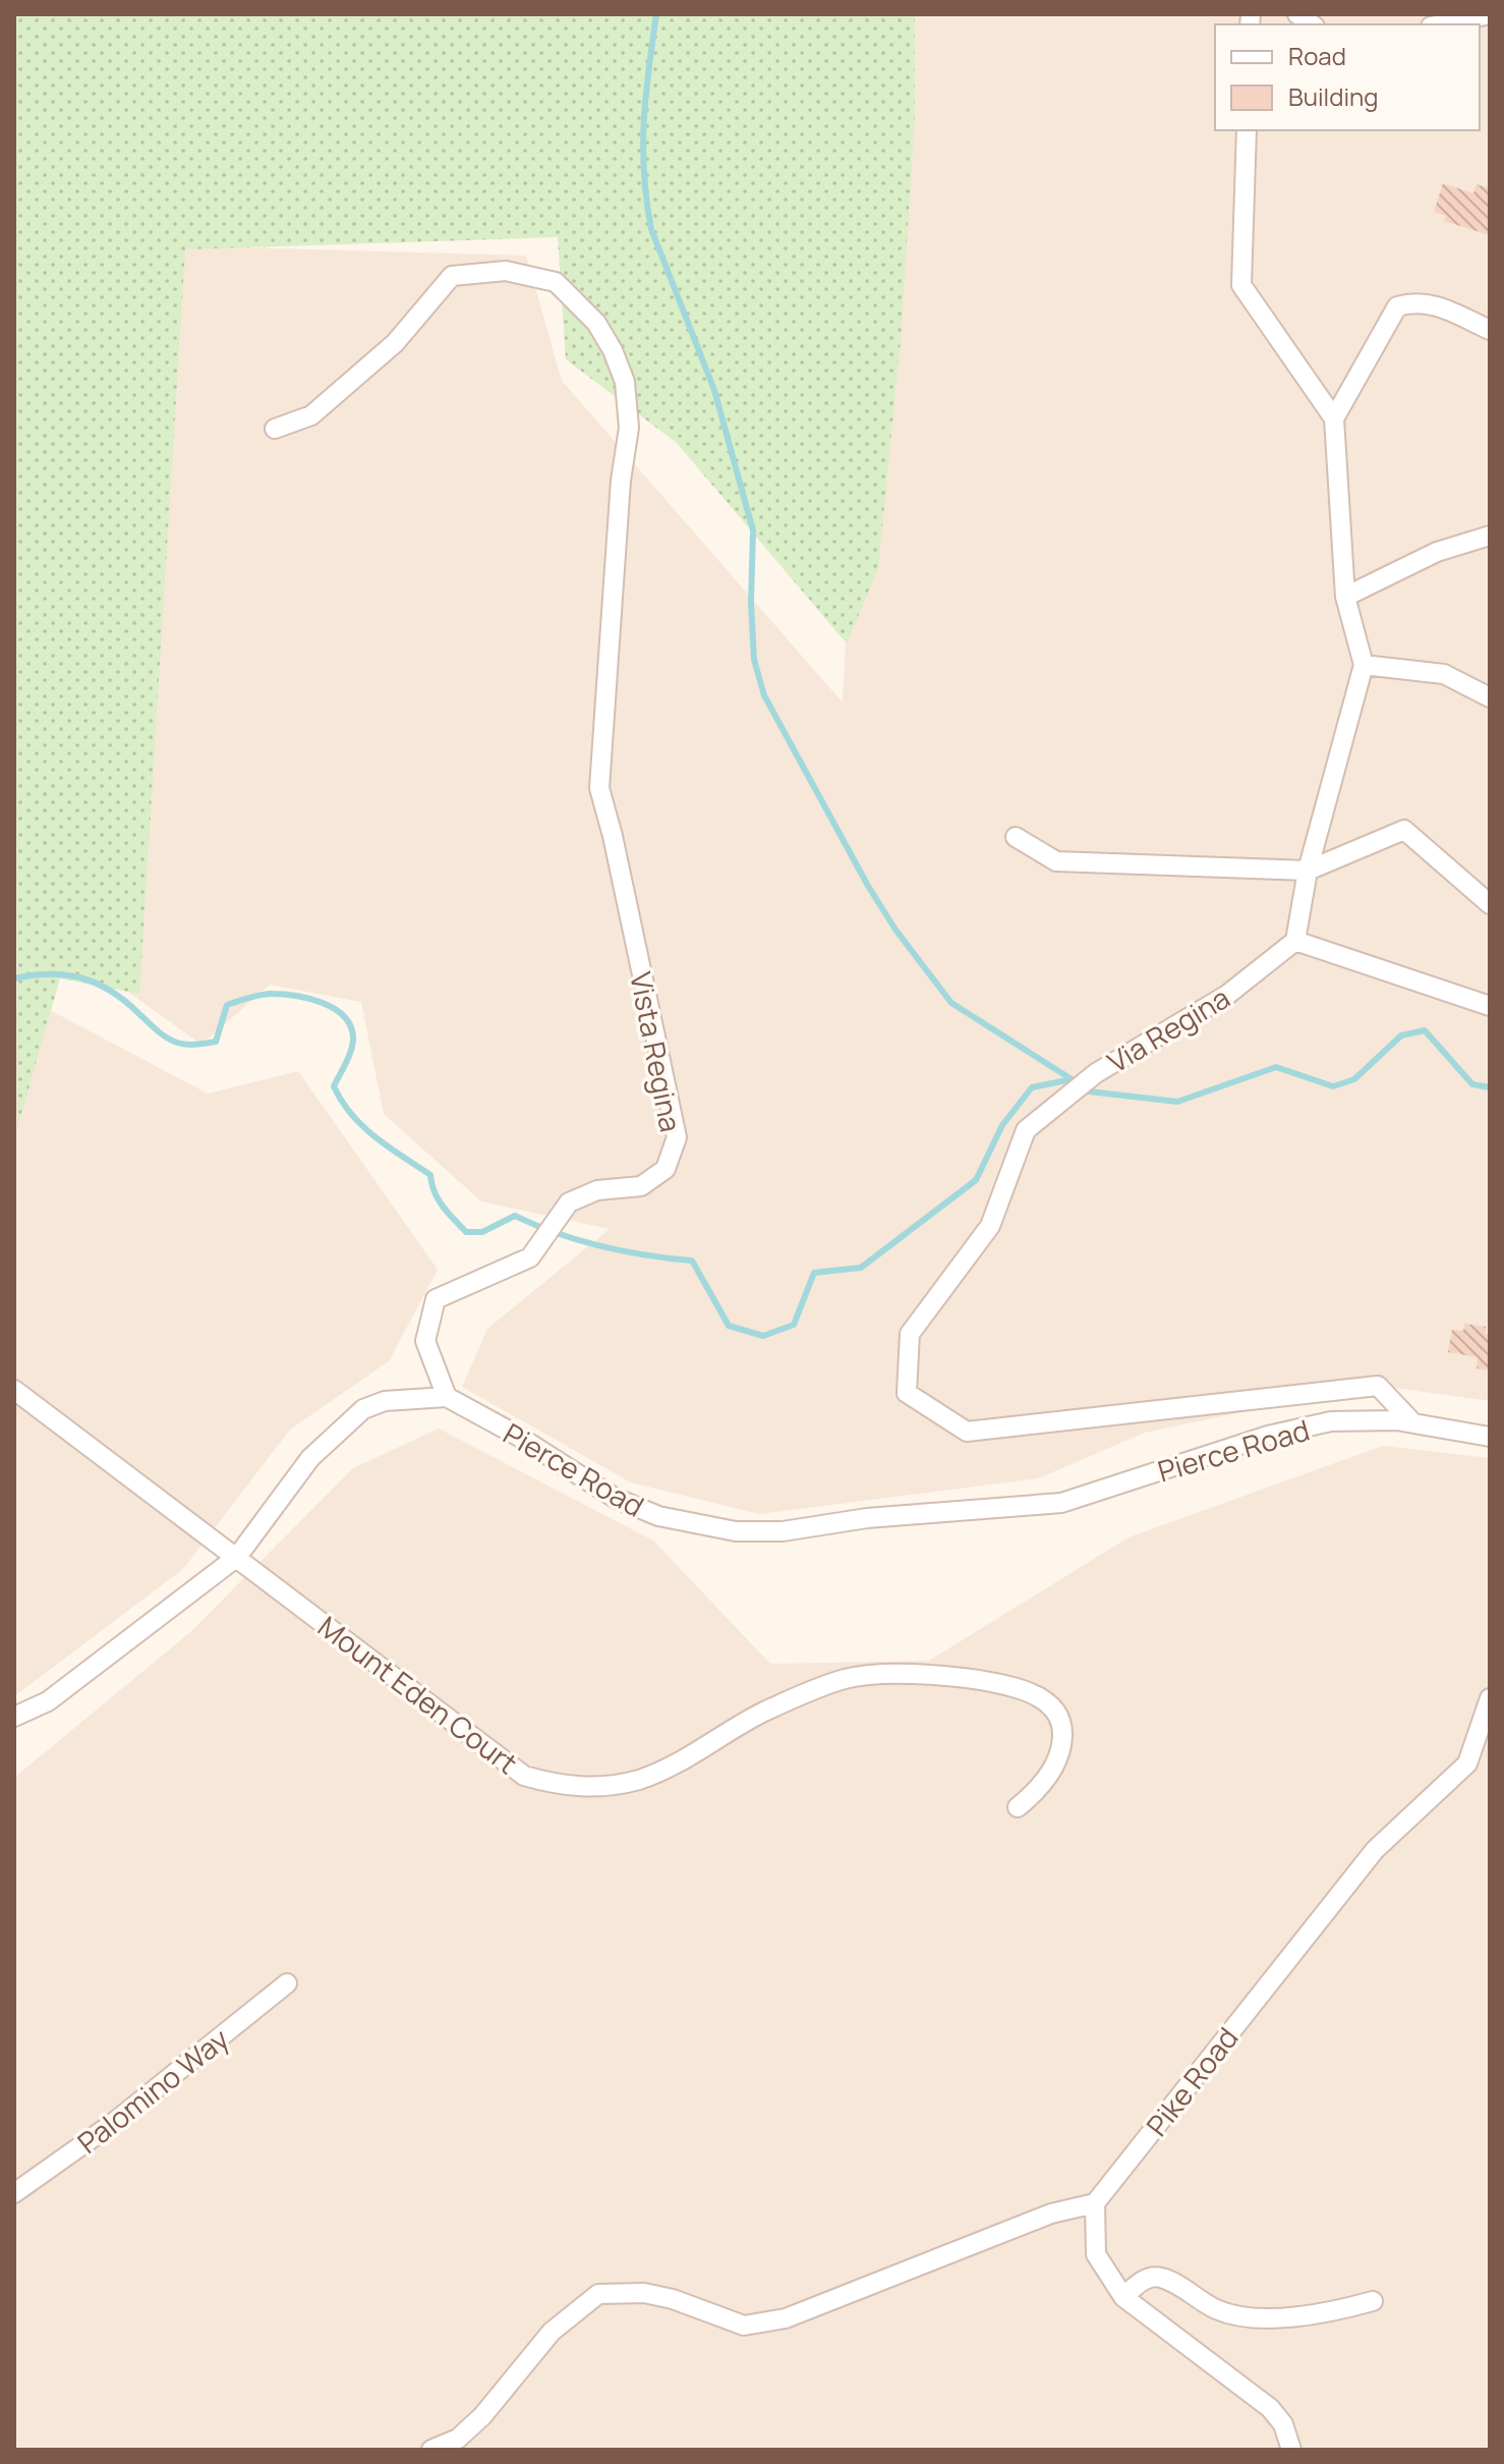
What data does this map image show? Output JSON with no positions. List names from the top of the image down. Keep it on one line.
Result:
{"streets":{"street":["Via Regina","Vista Regina","Pierce Road","Mount Eden Court","Pike Road","Palomino Way"]},"crossings":[["Via Regina","Pierce Road"],["Vista Regina","Pierce Road"]],"legend":["Road","Building"]}
